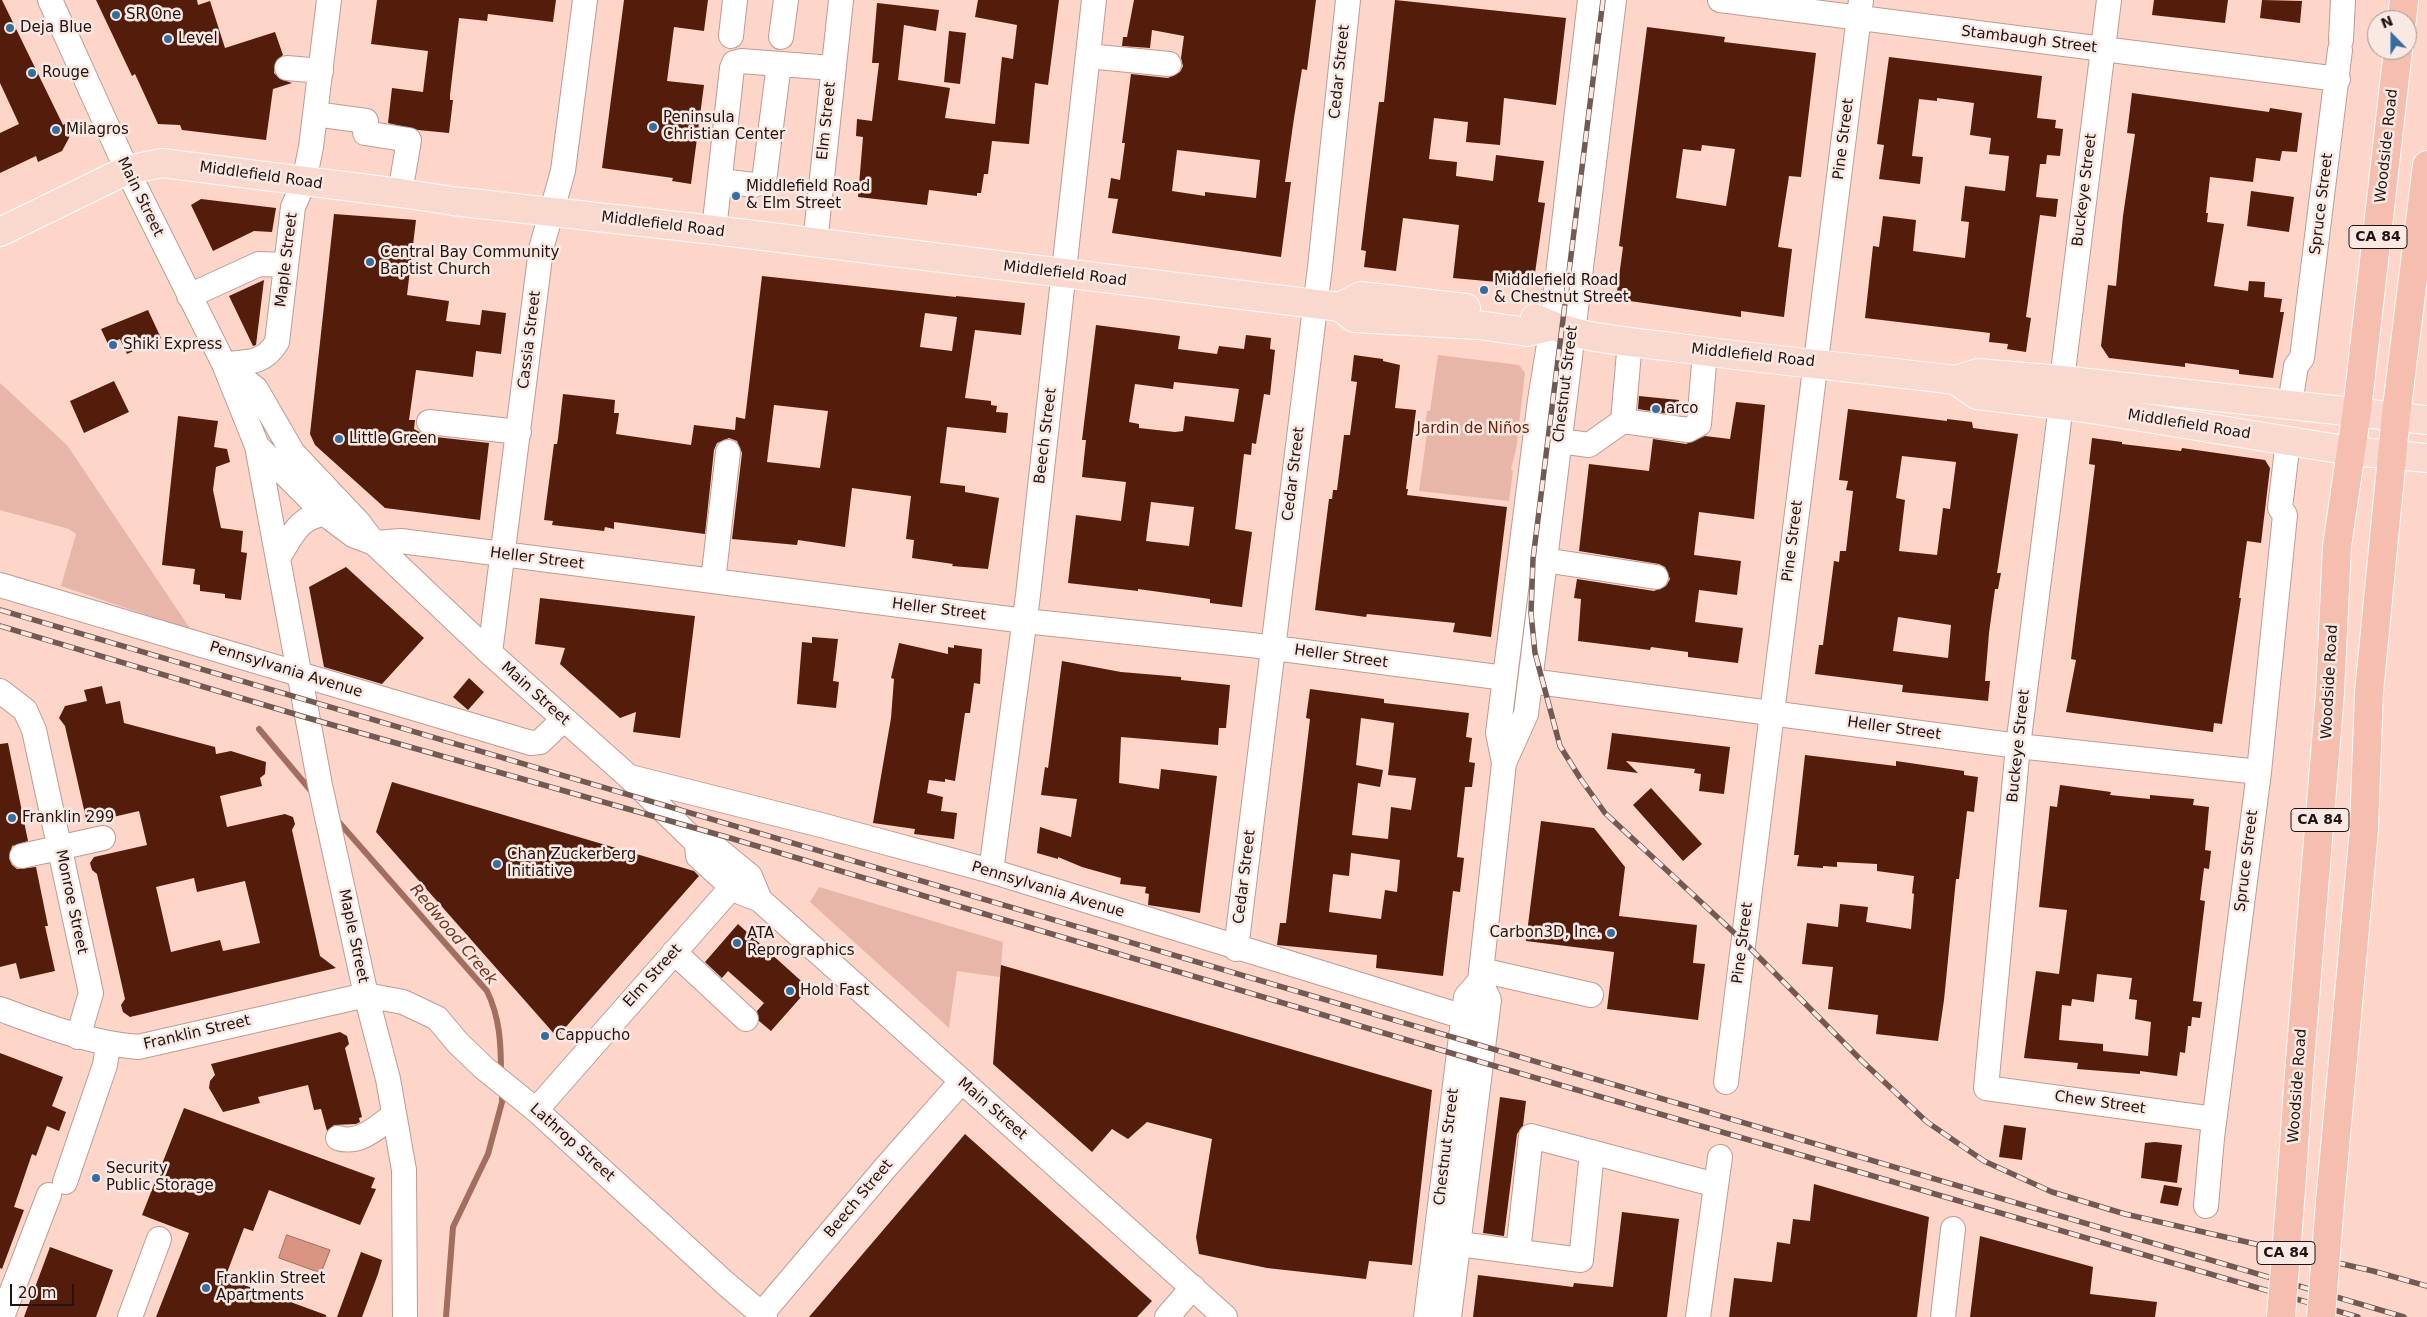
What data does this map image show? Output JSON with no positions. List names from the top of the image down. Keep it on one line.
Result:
{"streets":{"highway":["Woodside Road","CA 84"],"main road":["Middlefield Road"],"street":["Stambaugh Street","Cedar Street","Elm Street","Pine Street","Buckeye Street","Main Street","Spruce Street","Maple Street","Cassia Street","Chestnut Street","Beech Street","Heller Street","Pennsylvania Avenue","Monroe Street","Franklin Street","Chew Street","Lathrop Street"]},"crossings":[["Stambaugh Street","Pine Street"],["Stambaugh Street","Buckeye Street"],["Stambaugh Street","Spruce Street"],["Cedar Street","Middlefield Road"],["Cedar Street","Heller Street"],["Cedar Street","Pennsylvania Avenue"],["Elm Street","Middlefield Road"],["Elm Street","Main Street"],["Elm Street","Lathrop Street"],["Pine Street","Middlefield Road"],["Pine Street","Heller Street"],["Woodside Road","Middlefield Road"],["Middlefield Road","Buckeye Street"],["Middlefield Road","Main Street"],["Middlefield Road","Spruce Street"],["Middlefield Road","CA 84"],["Middlefield Road","Maple Street"],["Middlefield Road","Cassia Street"],["Middlefield Road","Chestnut Street"],["Middlefield Road","Beech Street"],["Buckeye Street","Heller Street"],["Buckeye Street","Chew Street"],["Main Street","Maple Street"],["Main Street","Cassia Street"],["Main Street","Beech Street"],["Main Street","Heller Street"],["Main Street","Pennsylvania Avenue"],["Spruce Street","Heller Street"],["Spruce Street","Chew Street"],["Maple Street","Pennsylvania Avenue"],["Maple Street","Franklin Street"],["Maple Street","Lathrop Street"],["Cassia Street","Heller Street"],["Chestnut Street","Heller Street"],["Chestnut Street","Pennsylvania Avenue"],["Beech Street","Heller Street"],["Beech Street","Pennsylvania Avenue"],["Beech Street","Lathrop Street"],["Monroe Street","Franklin Street"],["Franklin Street","Lathrop Street"]],"water":["Redwood Creek"],"parks":["Jardin de Niños"],"places":["SR One","Deja Blue","Level","Rouge","Peninsula Christian Center","Milagros","Middlefield Road & Elm Street","Central Bay Community Baptist Church","Middlefield Road & Chestnut Street","Shiki Express","arco","Little Green","Franklin 299","Chan Zuckerberg Initiative","Carbon3D, Inc.","ATA Reprographics","Hold Fast","Cappucho","Security Public Storage","Franklin Street Apartments"],"scale_bar":"20 m","north":"top"}
